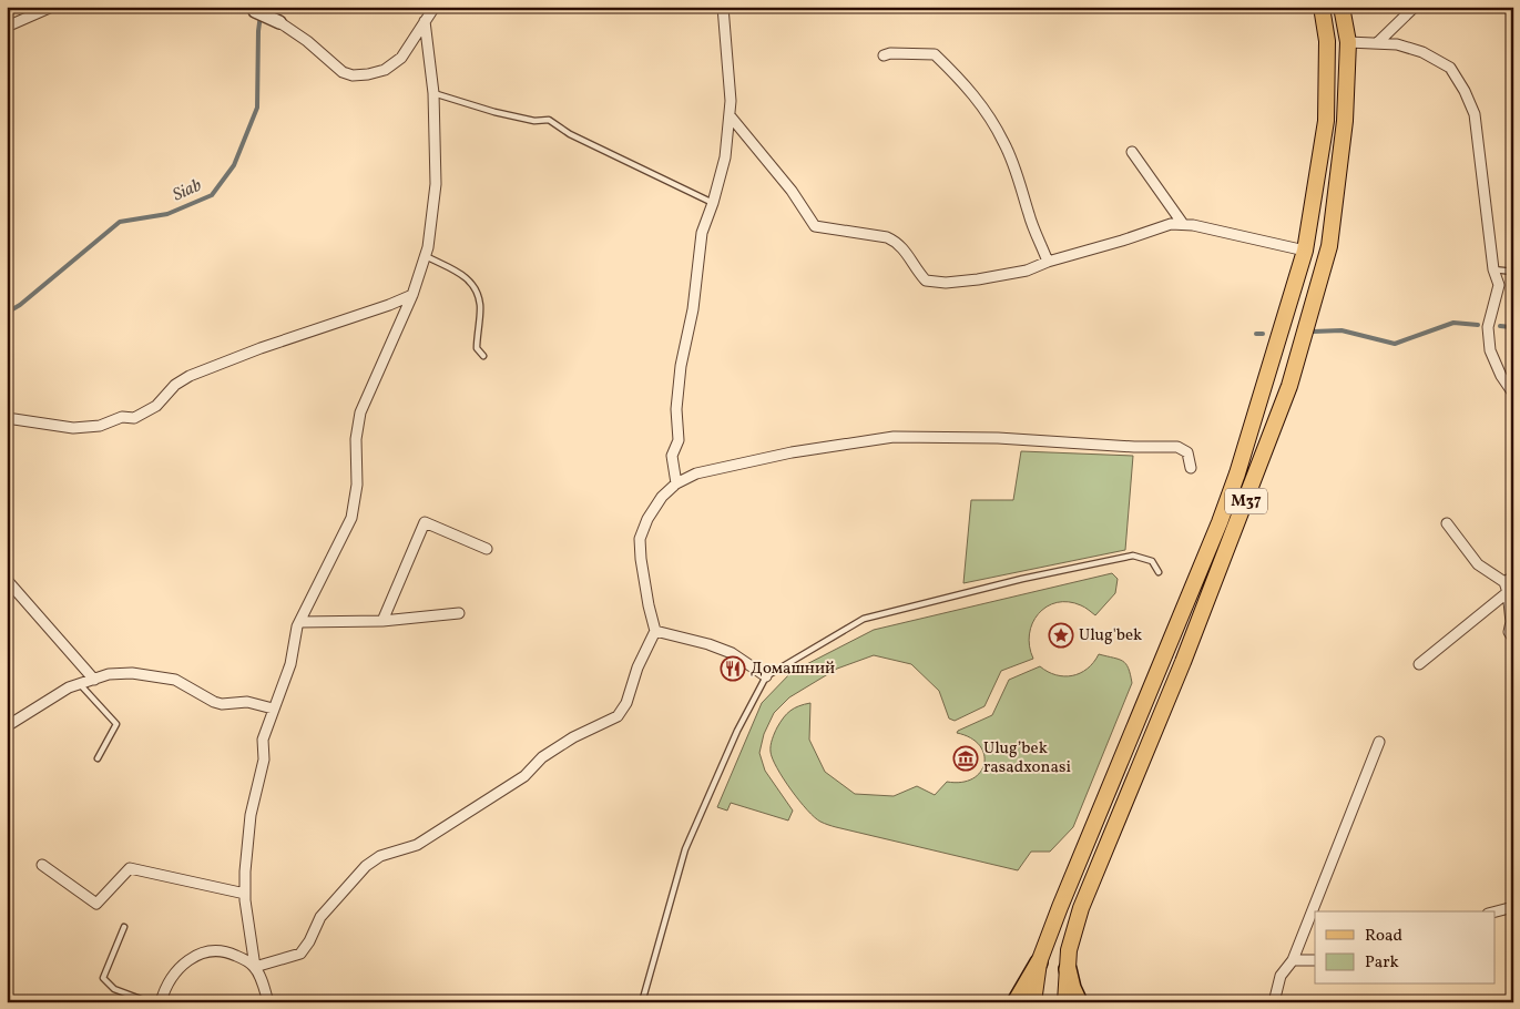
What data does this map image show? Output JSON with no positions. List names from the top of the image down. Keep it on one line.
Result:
{"streets":{"main road":["M37"]},"water":["Siab"],"places":{"place":["Ulug'bek"],"restaurant":["Домашний"],"museum":["Ulug’bek rasadxonasi"]},"legend":["Road","Park"]}
